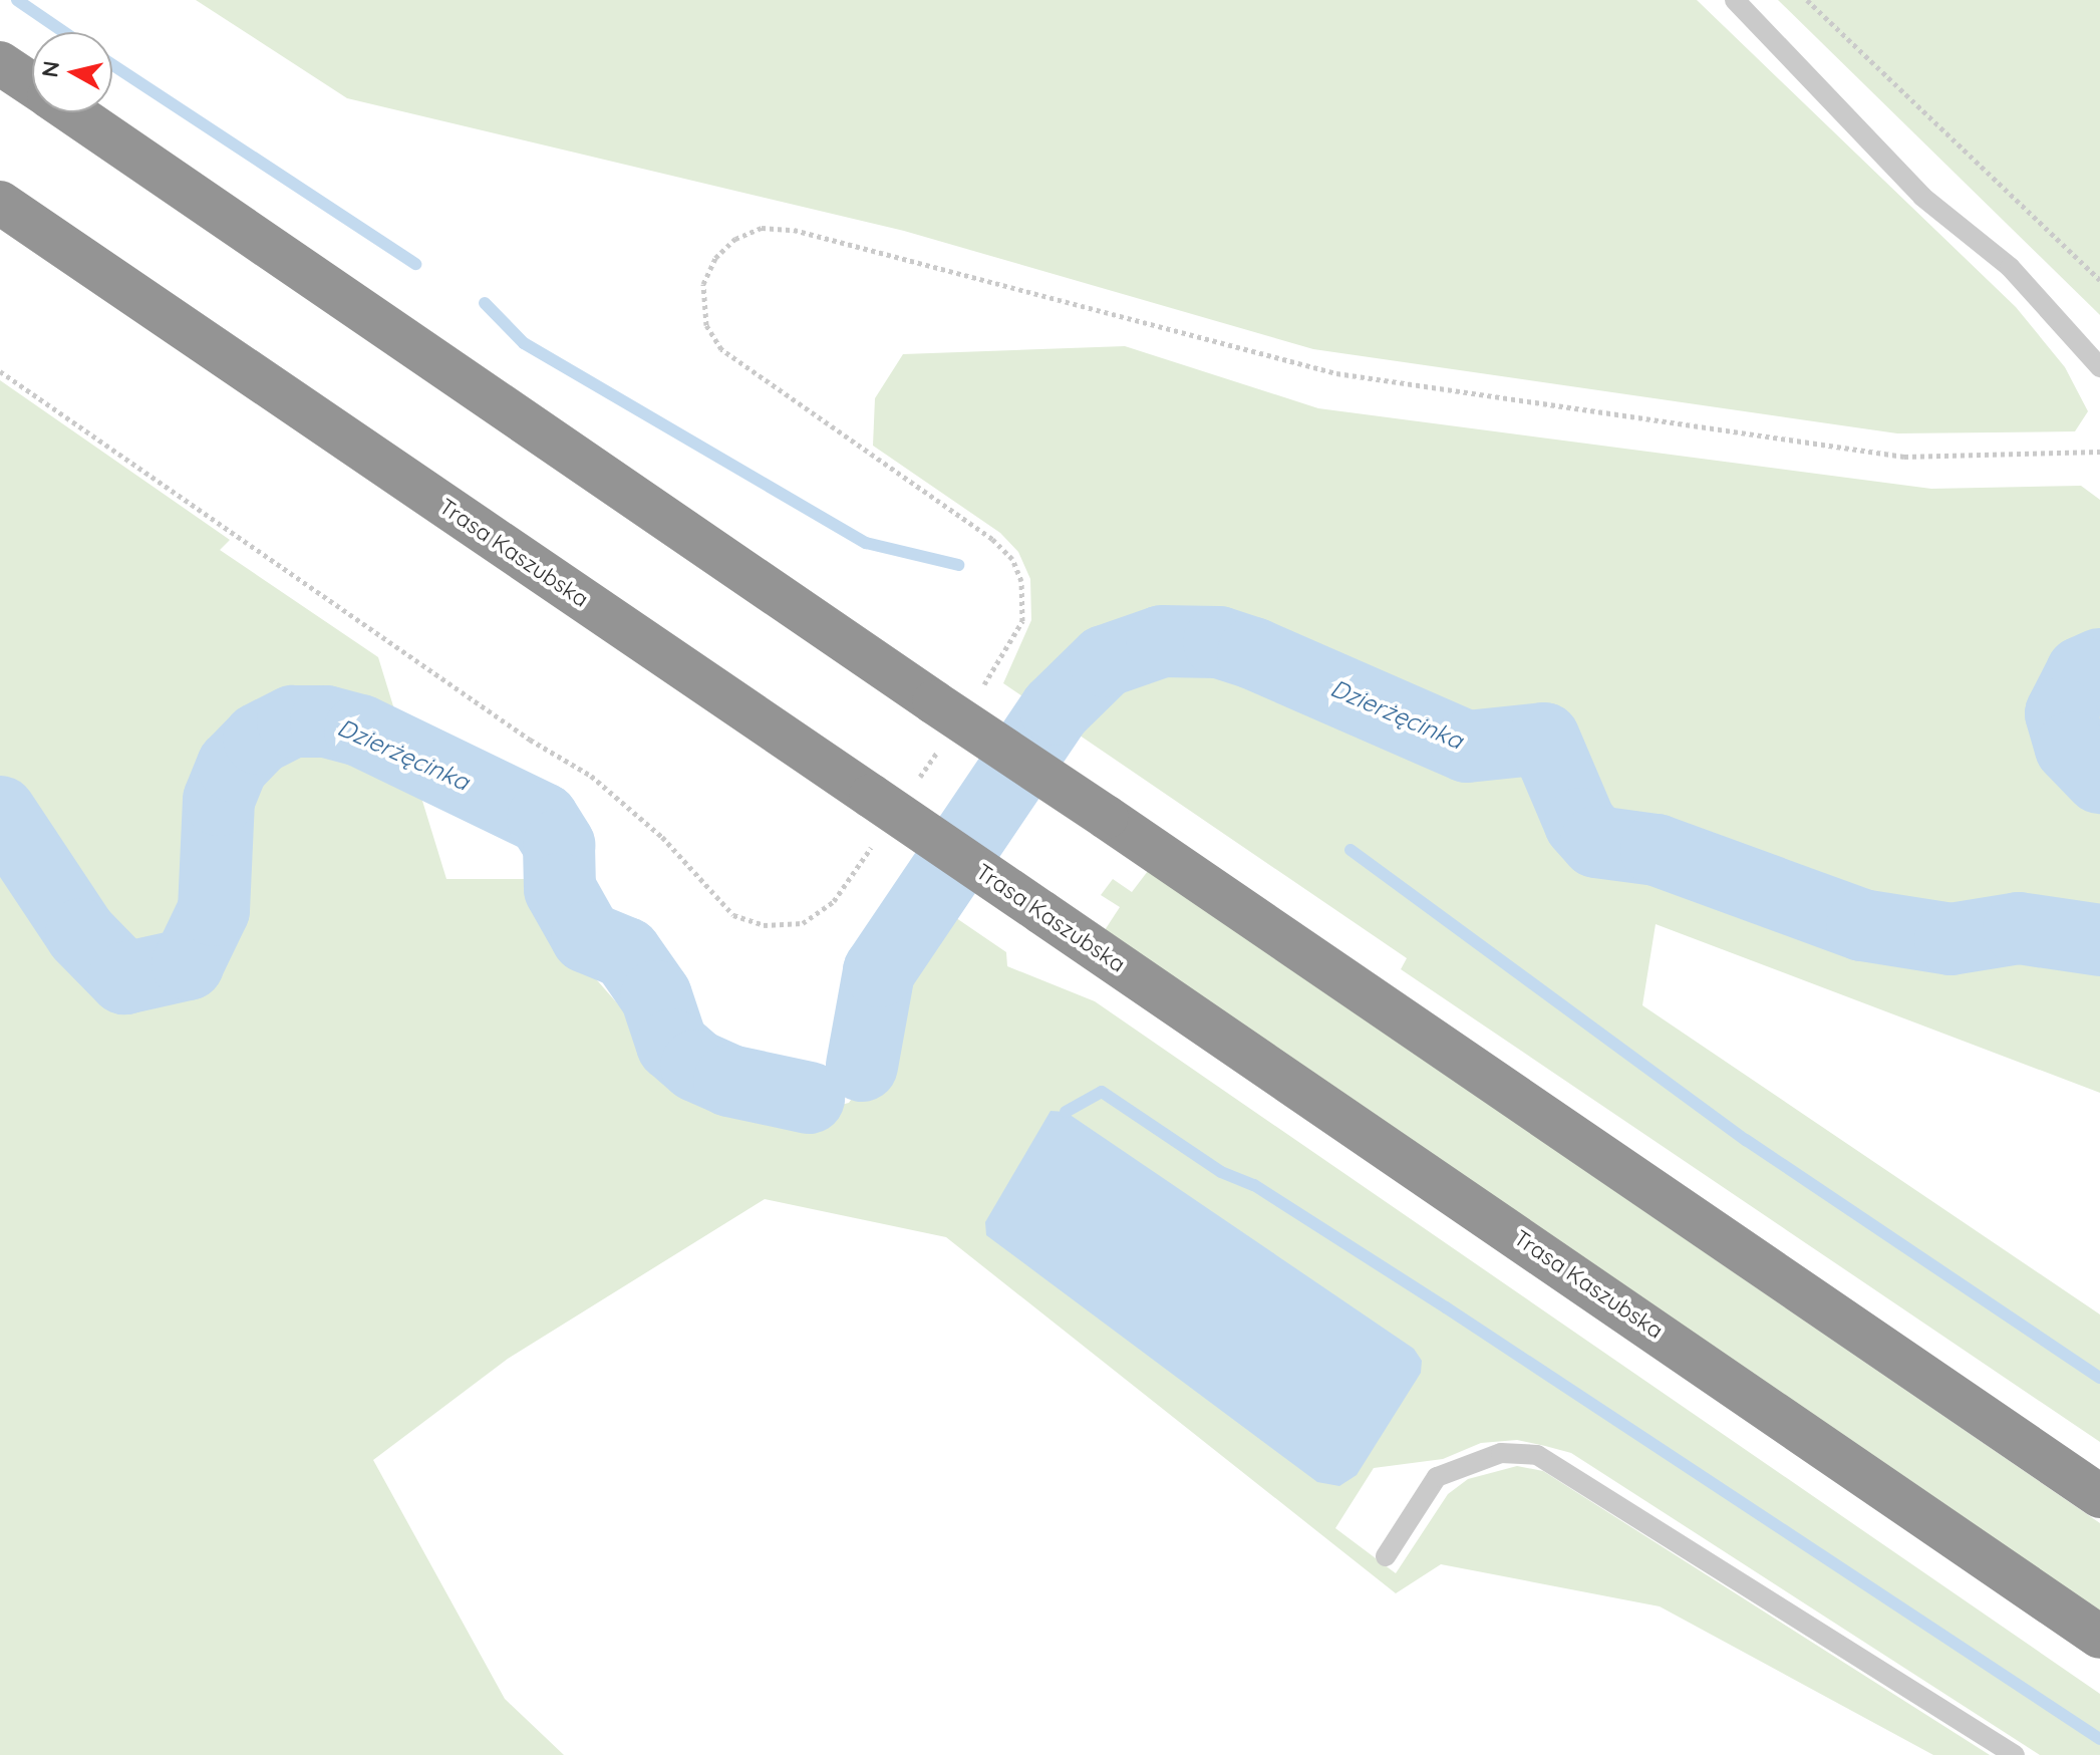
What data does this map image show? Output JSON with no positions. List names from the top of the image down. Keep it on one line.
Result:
{"streets":{"highway":["Trasa Kaszubska"]},"water":["Dzierżęcinka"],"north":"left"}
